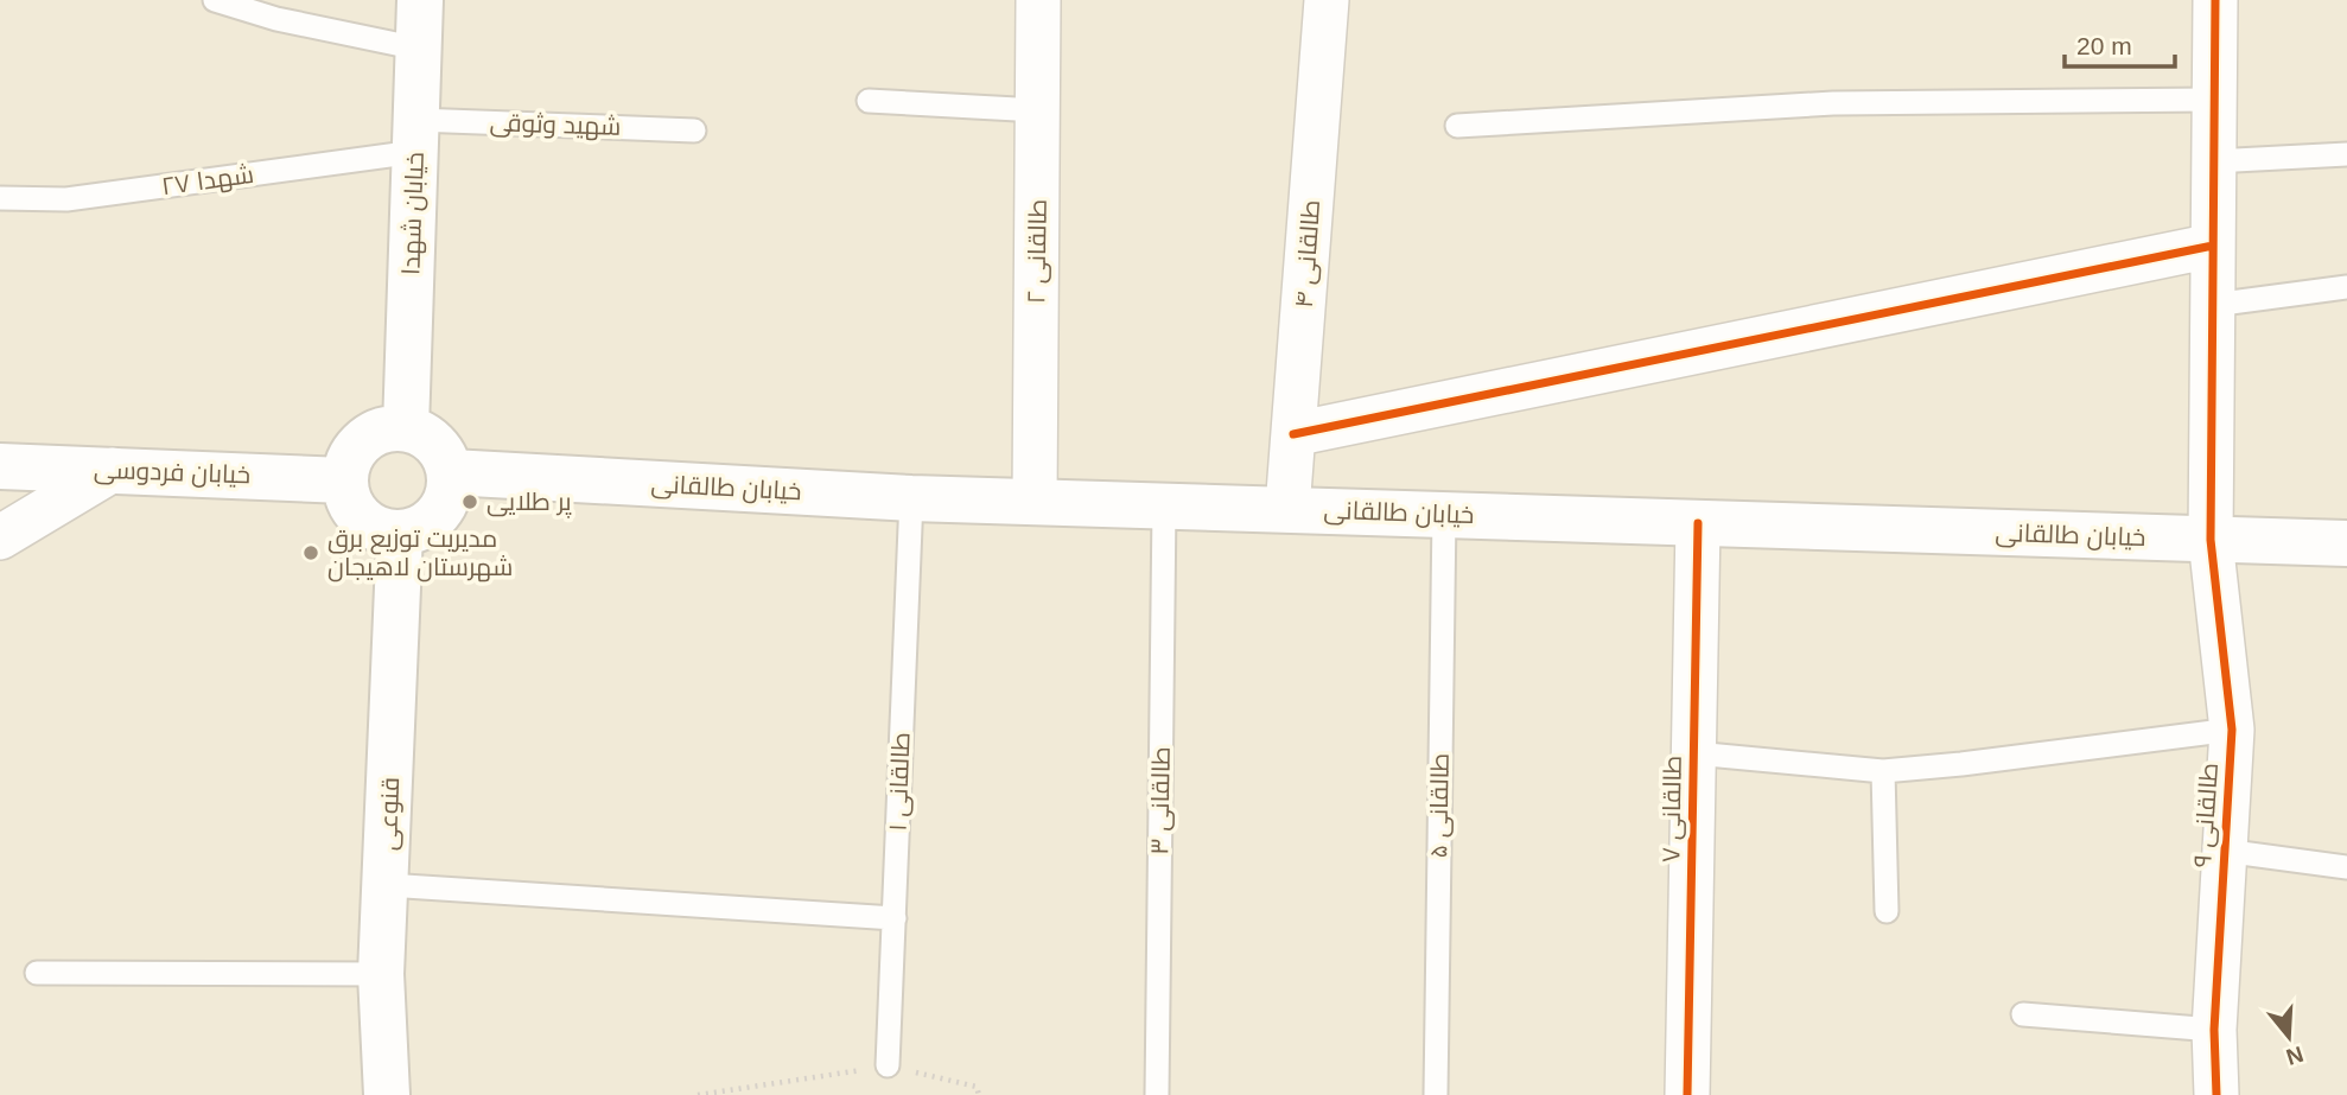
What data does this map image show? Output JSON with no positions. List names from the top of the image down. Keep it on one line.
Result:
{"streets":{"main road":["خیابان شهدا","خیابان فردوسی","خیابان طالقانی","قنوعی"],"street":["طالقانی ۲","طالقانی ۴","طالقانی ۷","طالقانی ۹"],"lane":["شهید وثوقی","۲۷ شهدا","طالقانی ۱","طالقانی ۳","طالقانی ۵"]},"crossings":[["شهید وثوقی","۲۷ شهدا"],["شهید وثوقی","خیابان شهدا"],["۲۷ شهدا","خیابان شهدا"],["خیابان شهدا","خیابان فردوسی"],["خیابان شهدا","خیابان طالقانی"],["خیابان شهدا","قنوعی"],["طالقانی ۲","خیابان طالقانی"],["طالقانی ۴","خیابان طالقانی"],["خیابان فردوسی","خیابان طالقانی"],["خیابان فردوسی","قنوعی"],["خیابان طالقانی","طالقانی ۱"],["خیابان طالقانی","طالقانی ۳"],["خیابان طالقانی","طالقانی ۵"],["خیابان طالقانی","طالقانی ۷"],["خیابان طالقانی","قنوعی"],["خیابان طالقانی","طالقانی ۹"]],"places":["پر طلایی","مدیریت توزیع برق شهرستان لاهیجان"],"scale_bar":"20 m","north":"bottom"}
